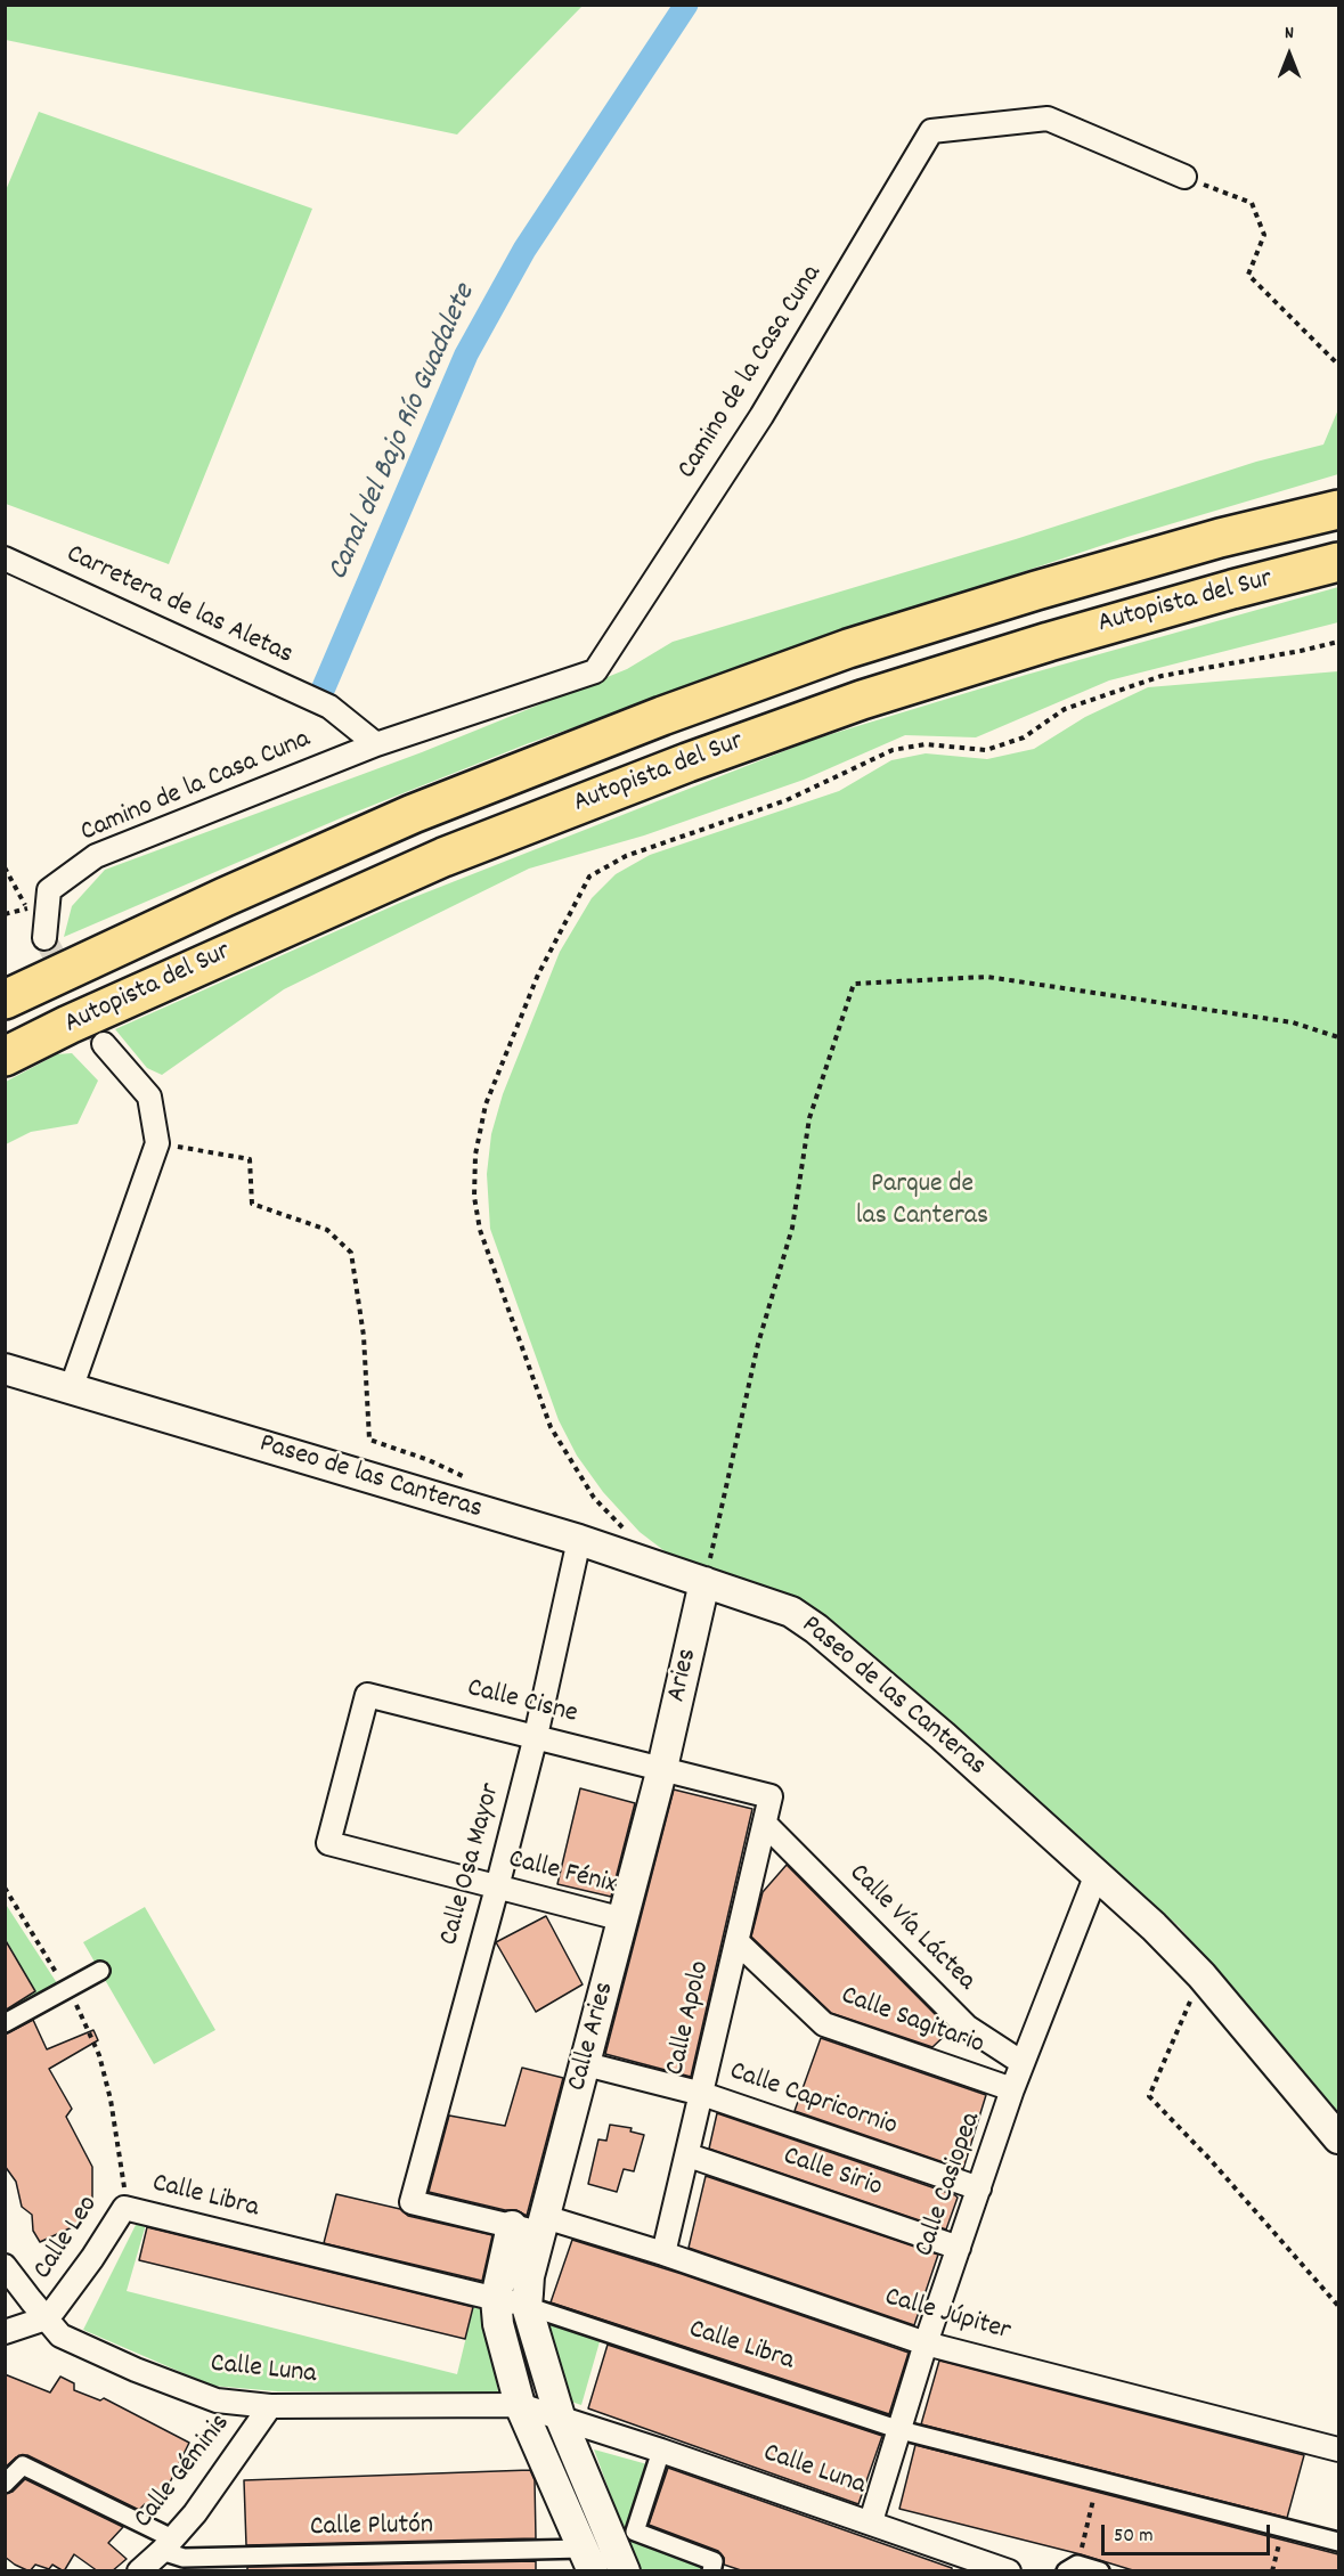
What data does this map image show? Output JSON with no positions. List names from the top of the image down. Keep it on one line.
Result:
{"streets":{"highway":["Autopista del Sur"],"street":["Camino de la Casa Cuna","Carretera de las Aletas","Paseo de las Canteras","Aries","Calle Cisne","Calle Osa Mayor","Calle Fénix","Calle Vía Láctea","Calle Apolo","Calle Sagitario","Calle Aries","Calle Capricornio","Calle Sirio","Calle Casiopea","Calle Libra","Calle Leo","Calle Júpiter","Calle Luna","Calle Géminis","Calle Plutón"]},"crossings":[["Camino de la Casa Cuna","Carretera de las Aletas"],["Paseo de las Canteras","Aries"],["Paseo de las Canteras","Calle Osa Mayor"],["Paseo de las Canteras","Calle Casiopea"],["Aries","Calle Cisne"],["Aries","Calle Aries"],["Calle Cisne","Calle Osa Mayor"],["Calle Cisne","Calle Fénix"],["Calle Cisne","Calle Apolo"],["Calle Cisne","Calle Aries"],["Calle Osa Mayor","Calle Fénix"],["Calle Osa Mayor","Calle Júpiter"],["Calle Fénix","Calle Aries"],["Calle Vía Láctea","Calle Apolo"],["Calle Vía Láctea","Calle Casiopea"],["Calle Apolo","Calle Sagitario"],["Calle Apolo","Calle Capricornio"],["Calle Apolo","Calle Sirio"],["Calle Apolo","Calle Júpiter"],["Calle Sagitario","Calle Casiopea"],["Calle Aries","Calle Capricornio"],["Calle Aries","Calle Libra"],["Calle Aries","Calle Júpiter"],["Calle Capricornio","Calle Casiopea"],["Calle Sirio","Calle Casiopea"],["Calle Casiopea","Calle Libra"],["Calle Casiopea","Calle Júpiter"],["Calle Casiopea","Calle Luna"],["Calle Libra","Calle Leo"],["Calle Leo","Calle Luna"],["Calle Luna","Calle Géminis"],["Calle Géminis","Calle Plutón"]],"water":["Canal del Bajo Río Guadalete"],"parks":["Parque de las Canteras"],"scale_bar":"50 m","north":"top"}
